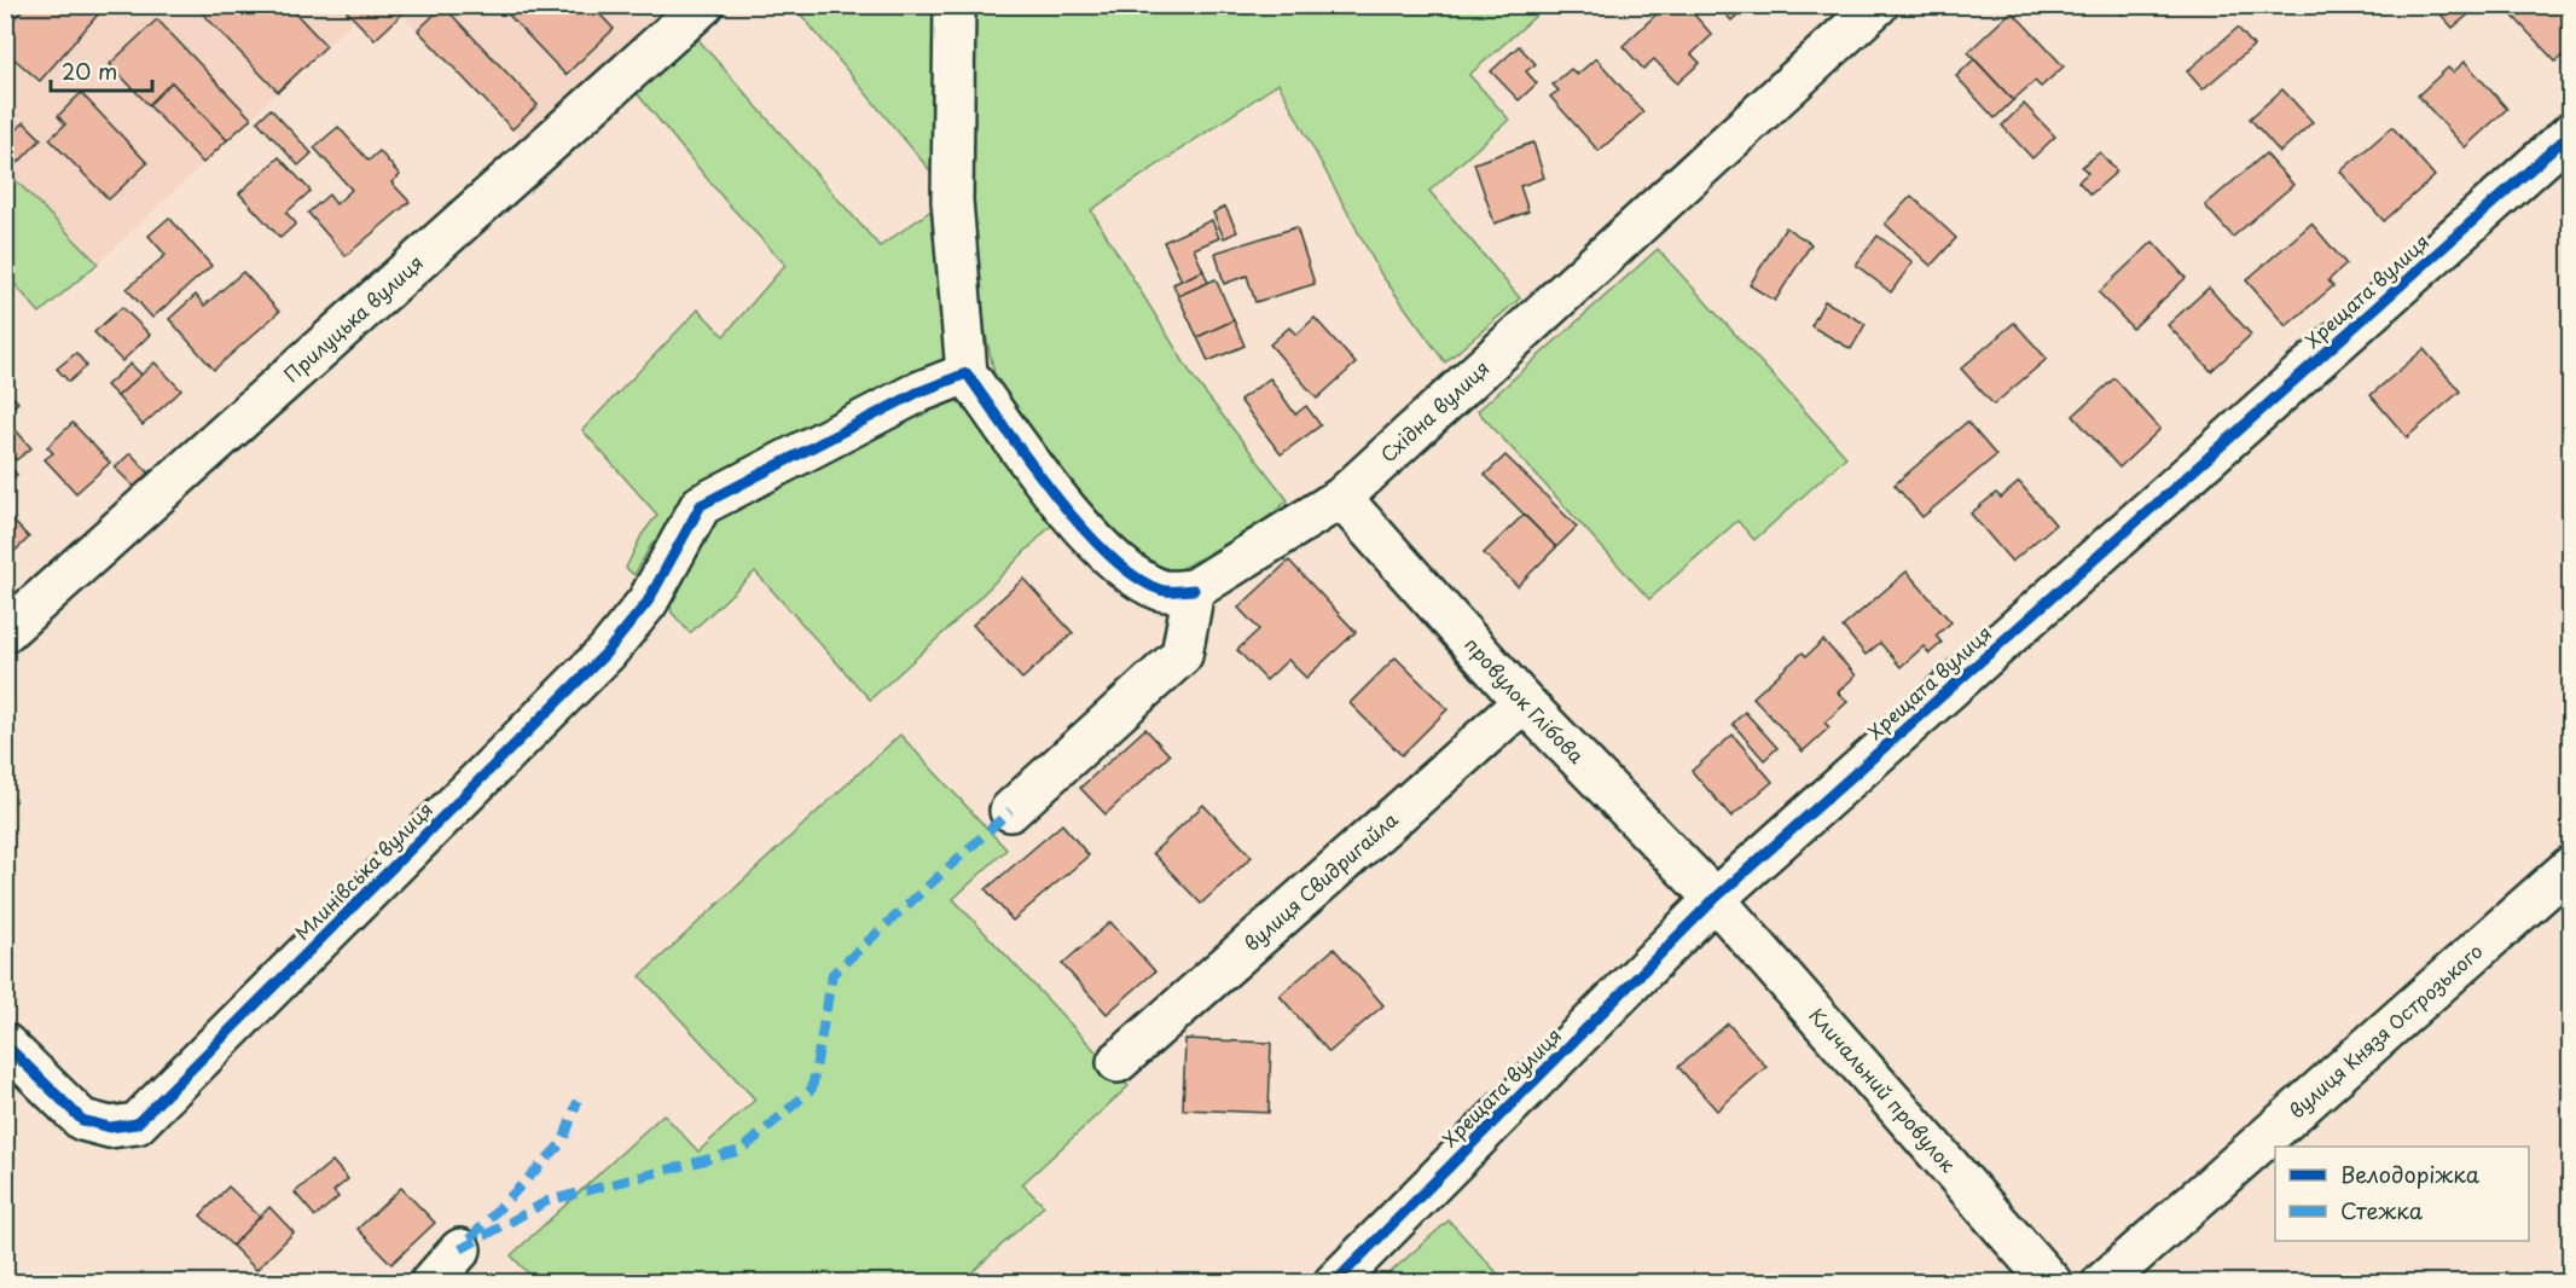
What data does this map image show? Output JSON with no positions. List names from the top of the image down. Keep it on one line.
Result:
{"streets":{"street":["Хрещата вулиця","Прилуцька вулиця","Східна вулиця","провулок Глібова","Млинівська вулиця","вулиця Свидригайла","вулиця Князя Острозького","Кличальний провулок"]},"crossings":[["Хрещата вулиця","провулок Глібова"],["Хрещата вулиця","Кличальний провулок"],["Східна вулиця","провулок Глібова"],["провулок Глібова","вулиця Свидригайла"],["провулок Глібова","Кличальний провулок"]],"legend":["Велодоріжка","Стежка"],"scale_bar":"20 m"}
